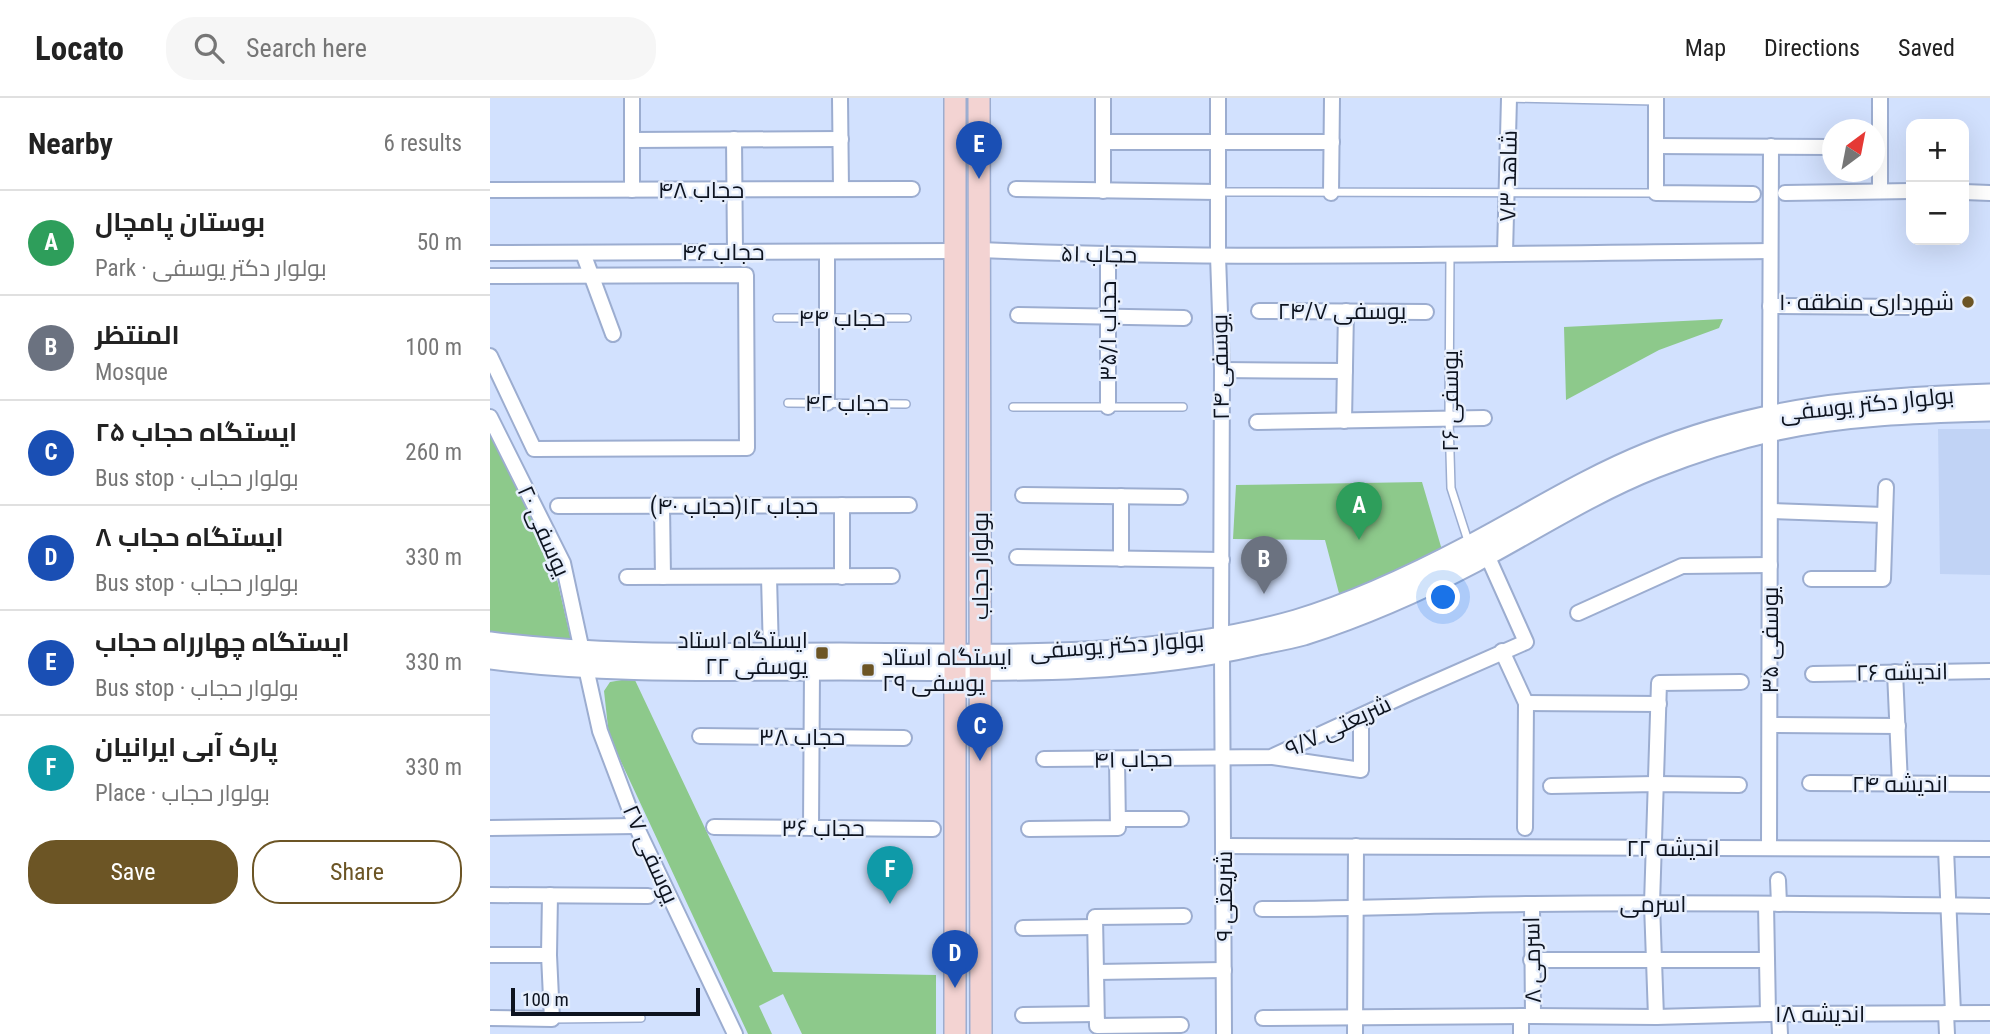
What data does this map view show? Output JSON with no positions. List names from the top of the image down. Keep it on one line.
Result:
{"streets":{"main road":["بولوار حجاب"],"street":["شاهد ۷۳","حجاب ۴۸","حجاب ۴۶","حجاب ۵۱","یوسفی ۲۴/۷","حجاب ۳۵/۱","یوسفی ۲۴","بولوار دکتر یوسفی","حجاب ۱۲(حجاب ۴۰)","یوسفی ۲۰","یوسفی ۳۵","اندیشه ۲۶","شریعتی ۹/۷","حجاب ۳۸","حجاب ۴۱","اندیشه ۲۴","حجاب ۳۶","اندیشه ۲۲","یوسفی ۲۷","شریعتی ۹","اسرمی","اسرمی ۸","اندیشه ۱۸"],"lane":["حجاب ۴۴","یوسفی ۲۶","حجاب ۴۲"]},"crossings":[["شاهد ۷۳","حجاب ۵۱"],["حجاب ۴۶","بولوار حجاب"],["حجاب ۵۱","حجاب ۳۵/۱"],["حجاب ۵۱","یوسفی ۲۴"],["حجاب ۵۱","یوسفی ۲۶"],["حجاب ۵۱","بولوار حجاب"],["حجاب ۵۱","یوسفی ۳۵"],["یوسفی ۲۴","بولوار دکتر یوسفی"],["یوسفی ۲۴","شریعتی ۹"],["یوسفی ۲۶","بولوار دکتر یوسفی"],["بولوار دکتر یوسفی","یوسفی ۲۰"],["بولوار دکتر یوسفی","بولوار حجاب"],["بولوار دکتر یوسفی","یوسفی ۳۵"],["بولوار دکتر یوسفی","شریعتی ۹/۷"],["بولوار دکتر یوسفی","یوسفی ۲۷"],["بولوار دکتر یوسفی","شریعتی ۹"],["یوسفی ۲۰","یوسفی ۲۷"],["یوسفی ۳۵","اندیشه ۲۲"],["شریعتی ۹/۷","حجاب ۴۱"],["شریعتی ۹/۷","شریعتی ۹"],["حجاب ۴۱","شریعتی ۹"],["اندیشه ۲۲","شریعتی ۹"],["اسرمی","اسرمی ۸"],["اسرمی ۸","اندیشه ۱۸"]],"places":{"other":["شهرداری منطقه ۱۰"],"transit":["ایستگاه استاد یوسفی ۲۲","ایستگاه استاد یوسفی ۲۹"]},"scale_bar":"100 m","north":"top right","page":{"header":"Locato","search":"Search here","nav":["Map","Directions","Saved"],"heading":["Nearby","6 results"],"map_buttons":["+","−"],"pins":["E","A","B","C","F","D"],"list":[{"mark":"A","name":"بوستان پامچال","note":"Park · بولوار دکتر یوسفی","value":"50 m"},{"mark":"B","name":"المنتظر","note":"Mosque","value":"100 m"},{"mark":"C","name":"ایستگاه حجاب ۲۵","note":"Bus stop · بولوار حجاب","value":"260 m"},{"mark":"D","name":"ایستگاه حجاب ۸","note":"Bus stop · بولوار حجاب","value":"330 m"},{"mark":"E","name":"ایستگاه چهارراه حجاب","note":"Bus stop · بولوار حجاب","value":"330 m"},{"mark":"F","name":"پارک آبی ایرانیان","note":"Place · بولوار حجاب","value":"330 m"}],"buttons":["Save","Share"],"scale":"100 m"}}
